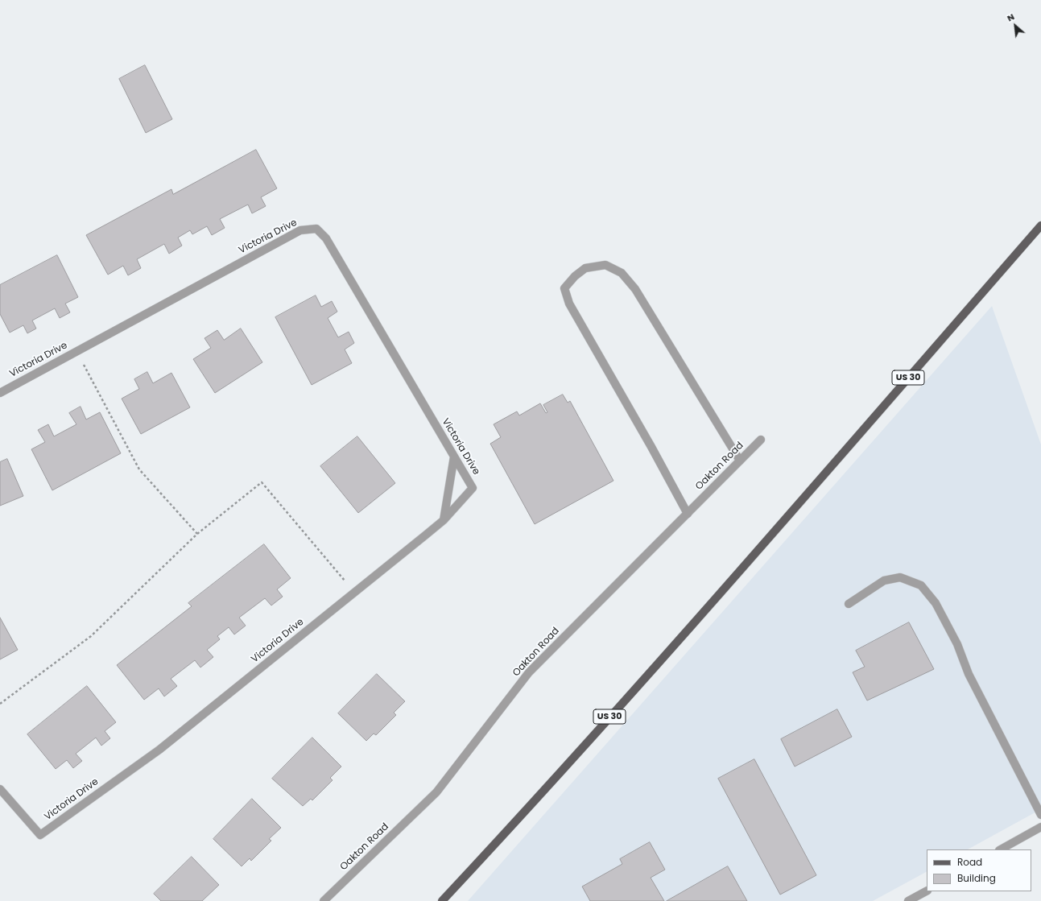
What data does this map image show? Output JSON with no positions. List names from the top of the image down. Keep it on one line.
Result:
{"streets":{"main road":["US 30"],"street":["Victoria Drive","Oakton Road"]},"legend":["Road","Building"],"north":"top left"}
